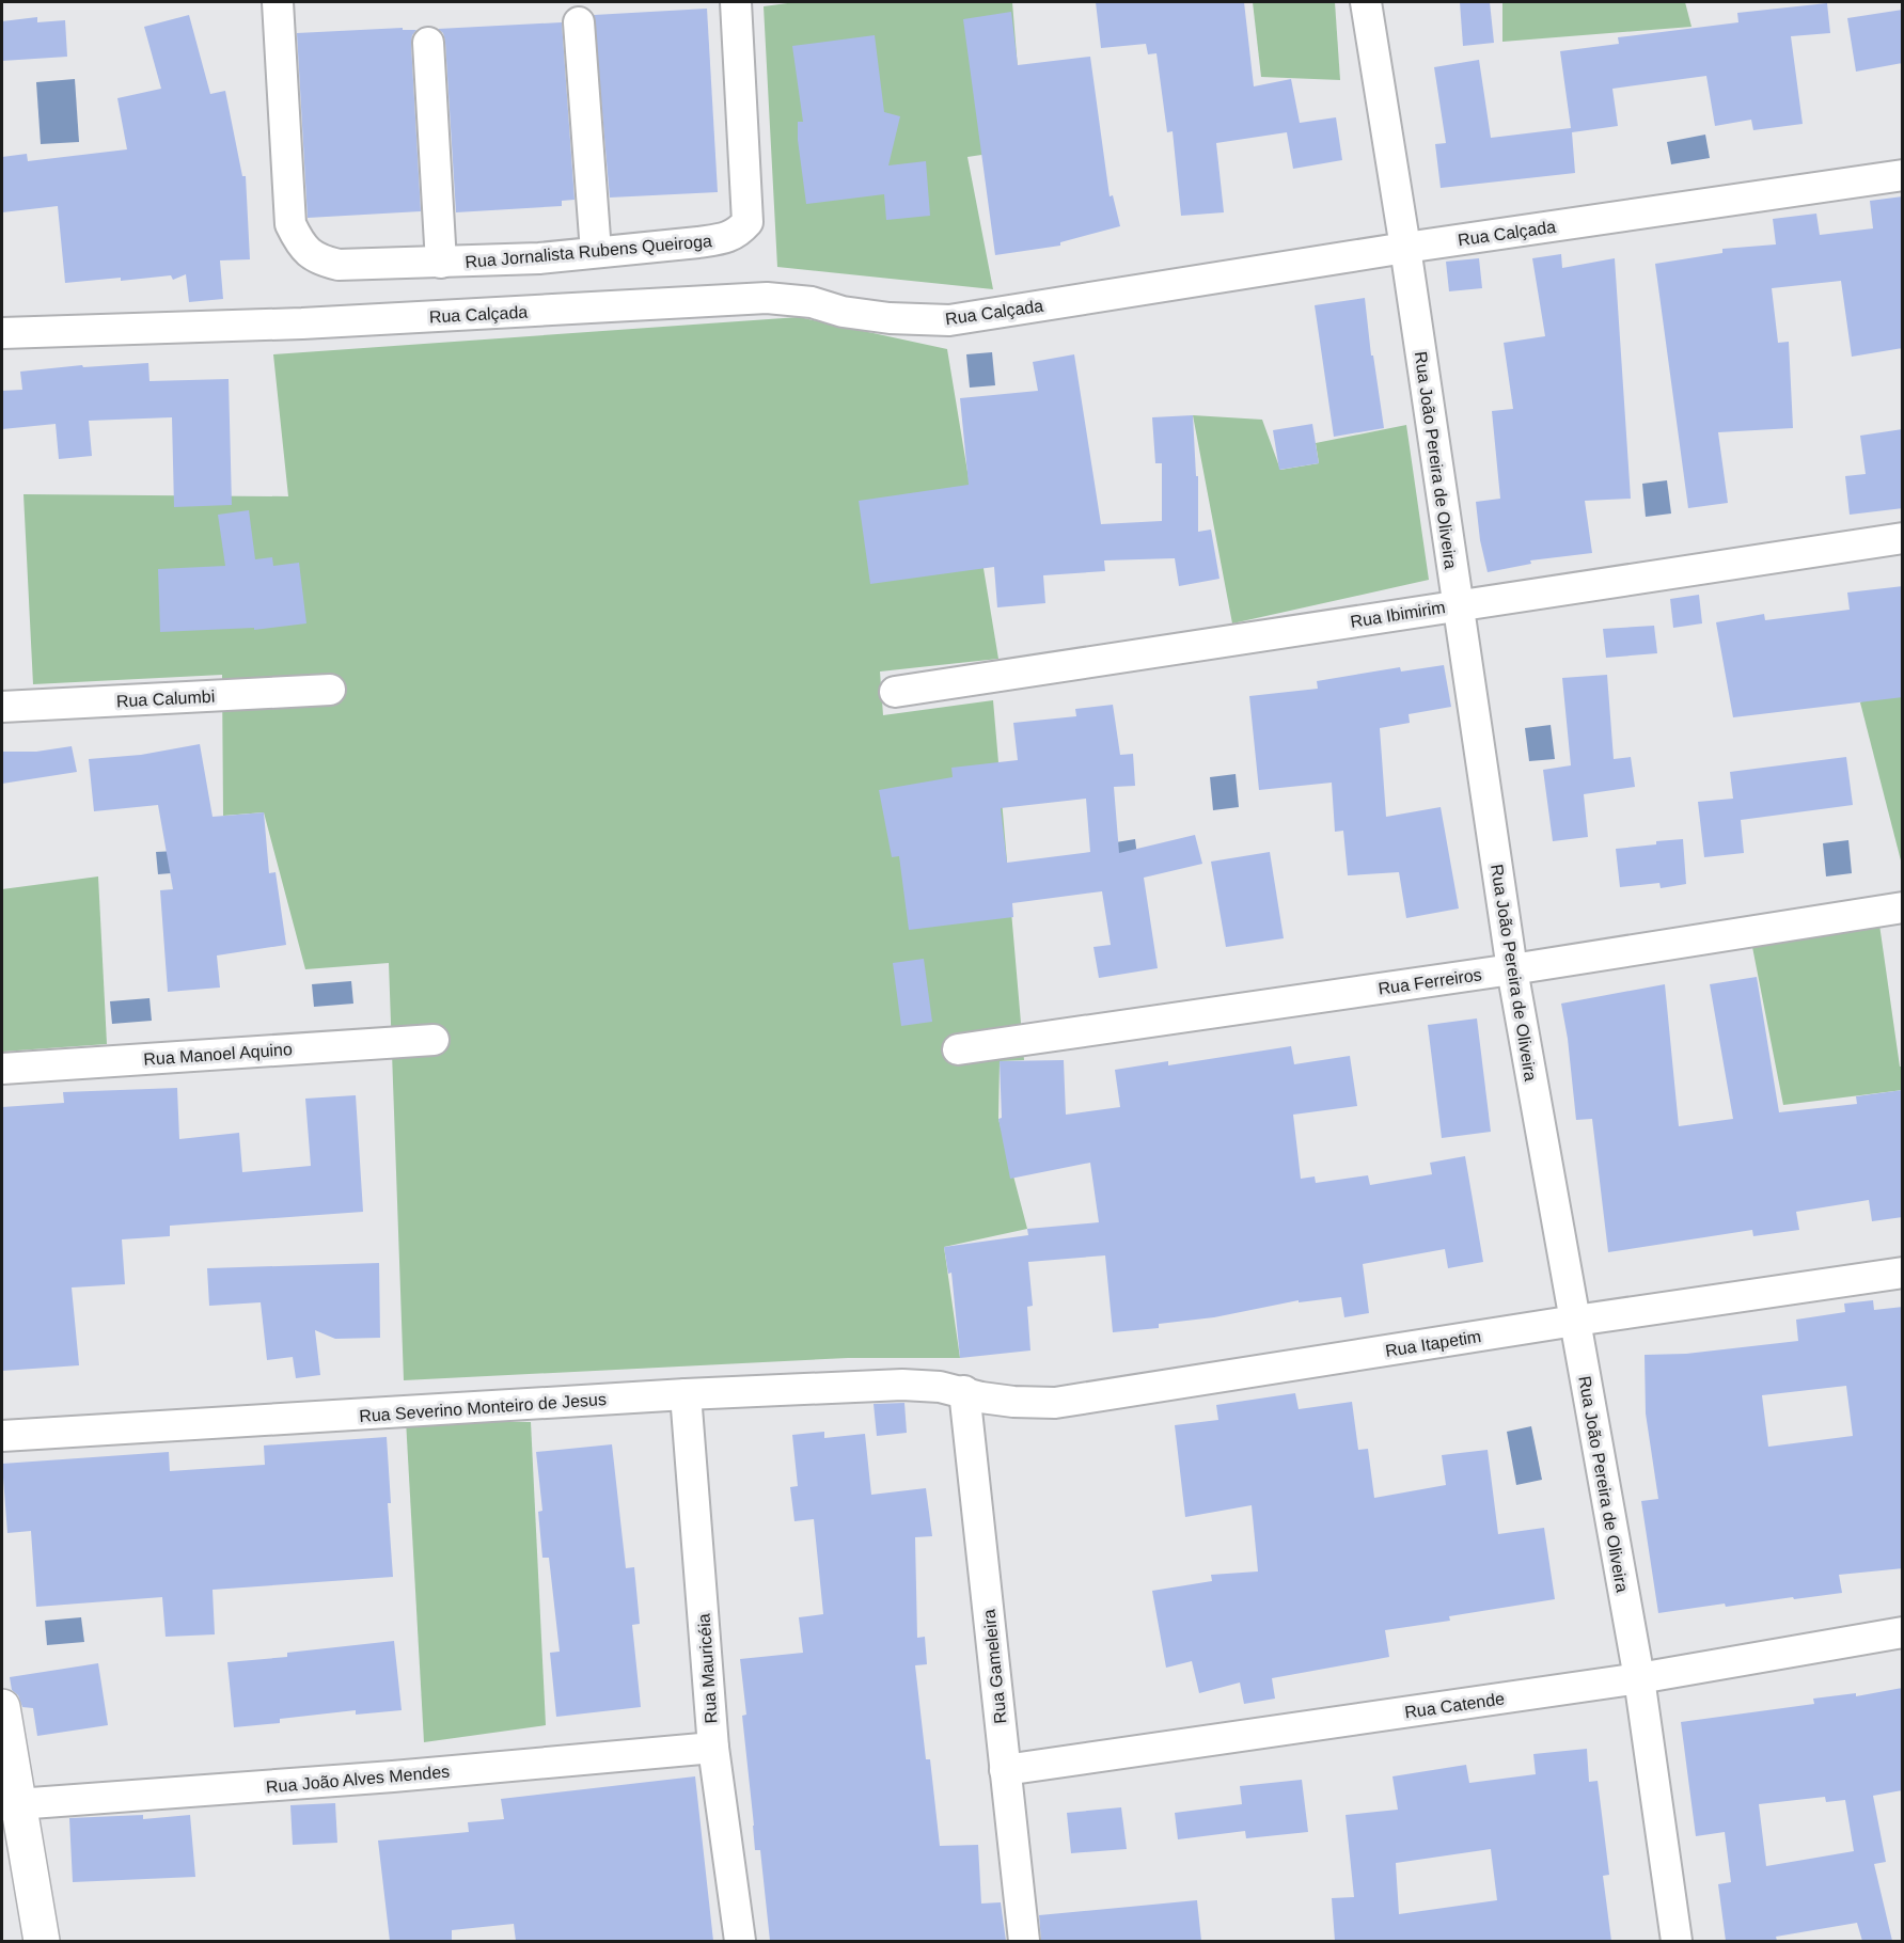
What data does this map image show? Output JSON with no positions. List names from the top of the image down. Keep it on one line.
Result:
{"streets":{"street":["Rua Calçada","Rua Jornalista Rubens Queiroga","Rua João Pereira de Oliveira","Rua Ibimirim","Rua Calumbi","Rua Ferreiros","Rua Manoel Aquino","Rua Itapetim","Rua Severino Monteiro de Jesus","Rua Gameleira","Rua Mauricéia","Rua Catende","Rua João Alves Mendes"]},"crossings":[["Rua Calçada","Rua João Pereira de Oliveira"],["Rua João Pereira de Oliveira","Rua Ibimirim"],["Rua João Pereira de Oliveira","Rua Ferreiros"],["Rua João Pereira de Oliveira","Rua Itapetim"],["Rua João Pereira de Oliveira","Rua Catende"],["Rua Itapetim","Rua Severino Monteiro de Jesus"],["Rua Itapetim","Rua Gameleira"],["Rua Severino Monteiro de Jesus","Rua Gameleira"],["Rua Severino Monteiro de Jesus","Rua Mauricéia"],["Rua Gameleira","Rua Catende"],["Rua Mauricéia","Rua João Alves Mendes"]]}
